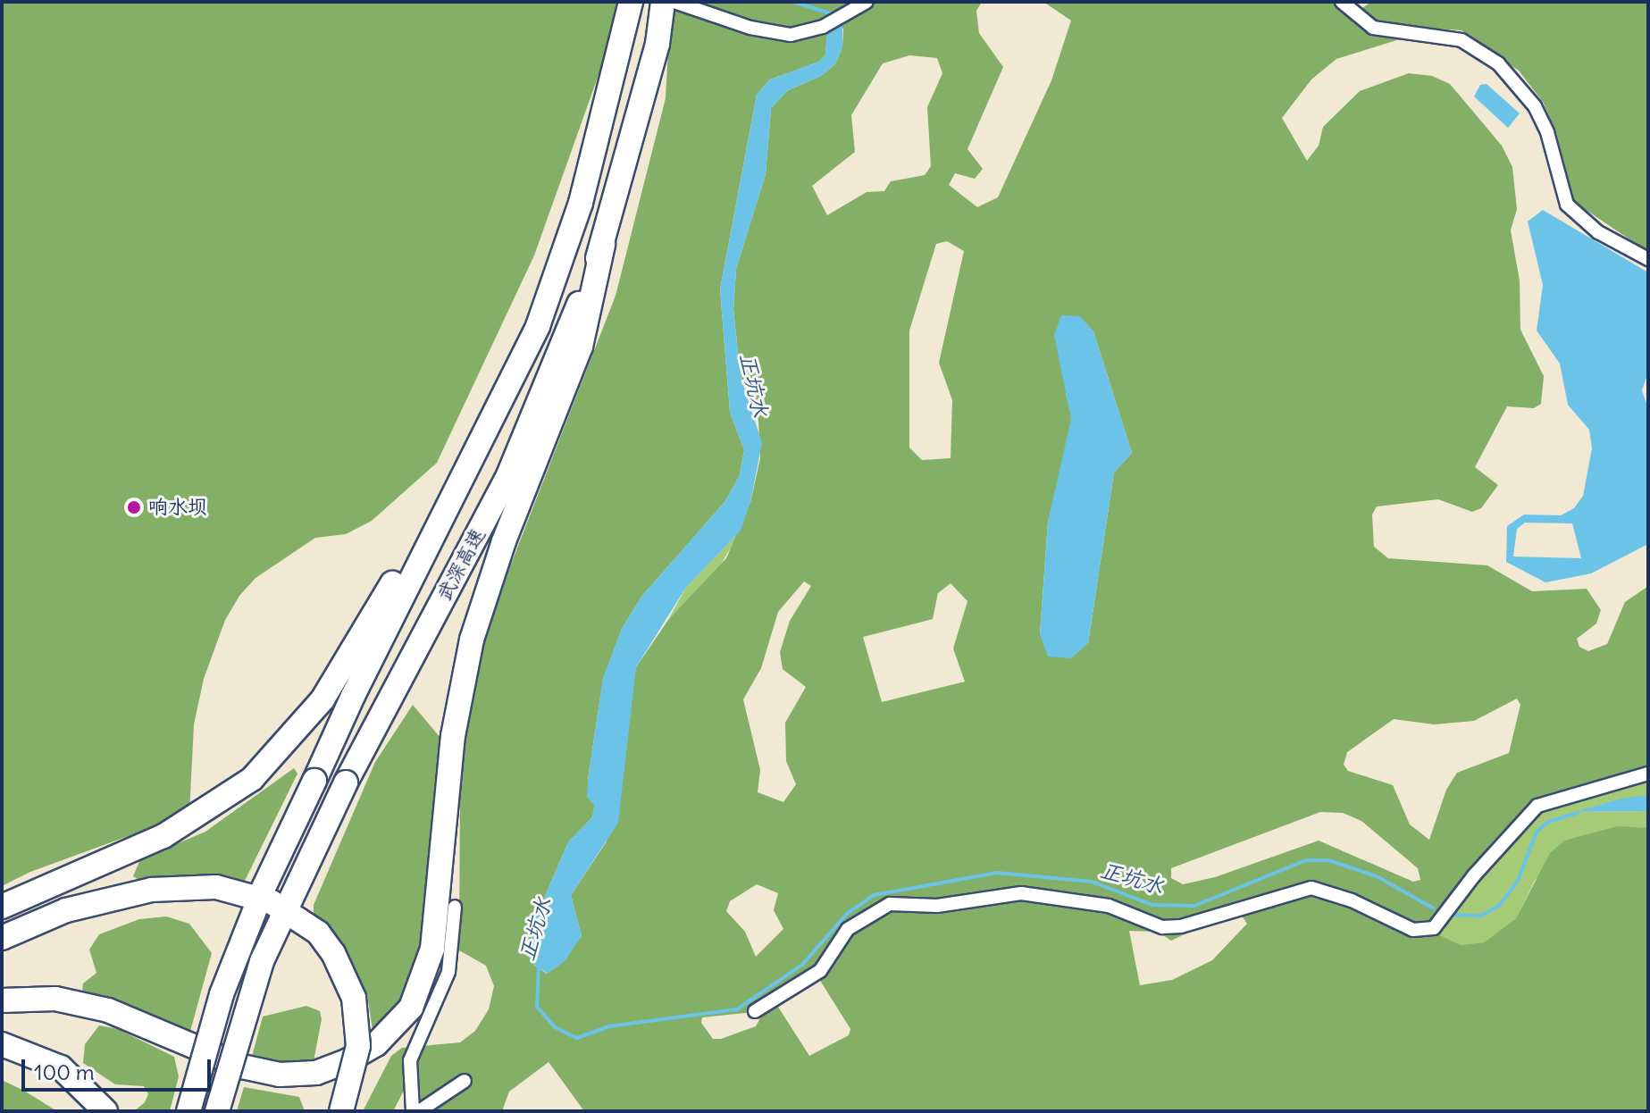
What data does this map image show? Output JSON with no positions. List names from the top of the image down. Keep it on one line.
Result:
{"streets":{"highway":["武深高速"]},"water":["正坑水"],"places":["响水坝"],"scale_bar":"100 m"}
